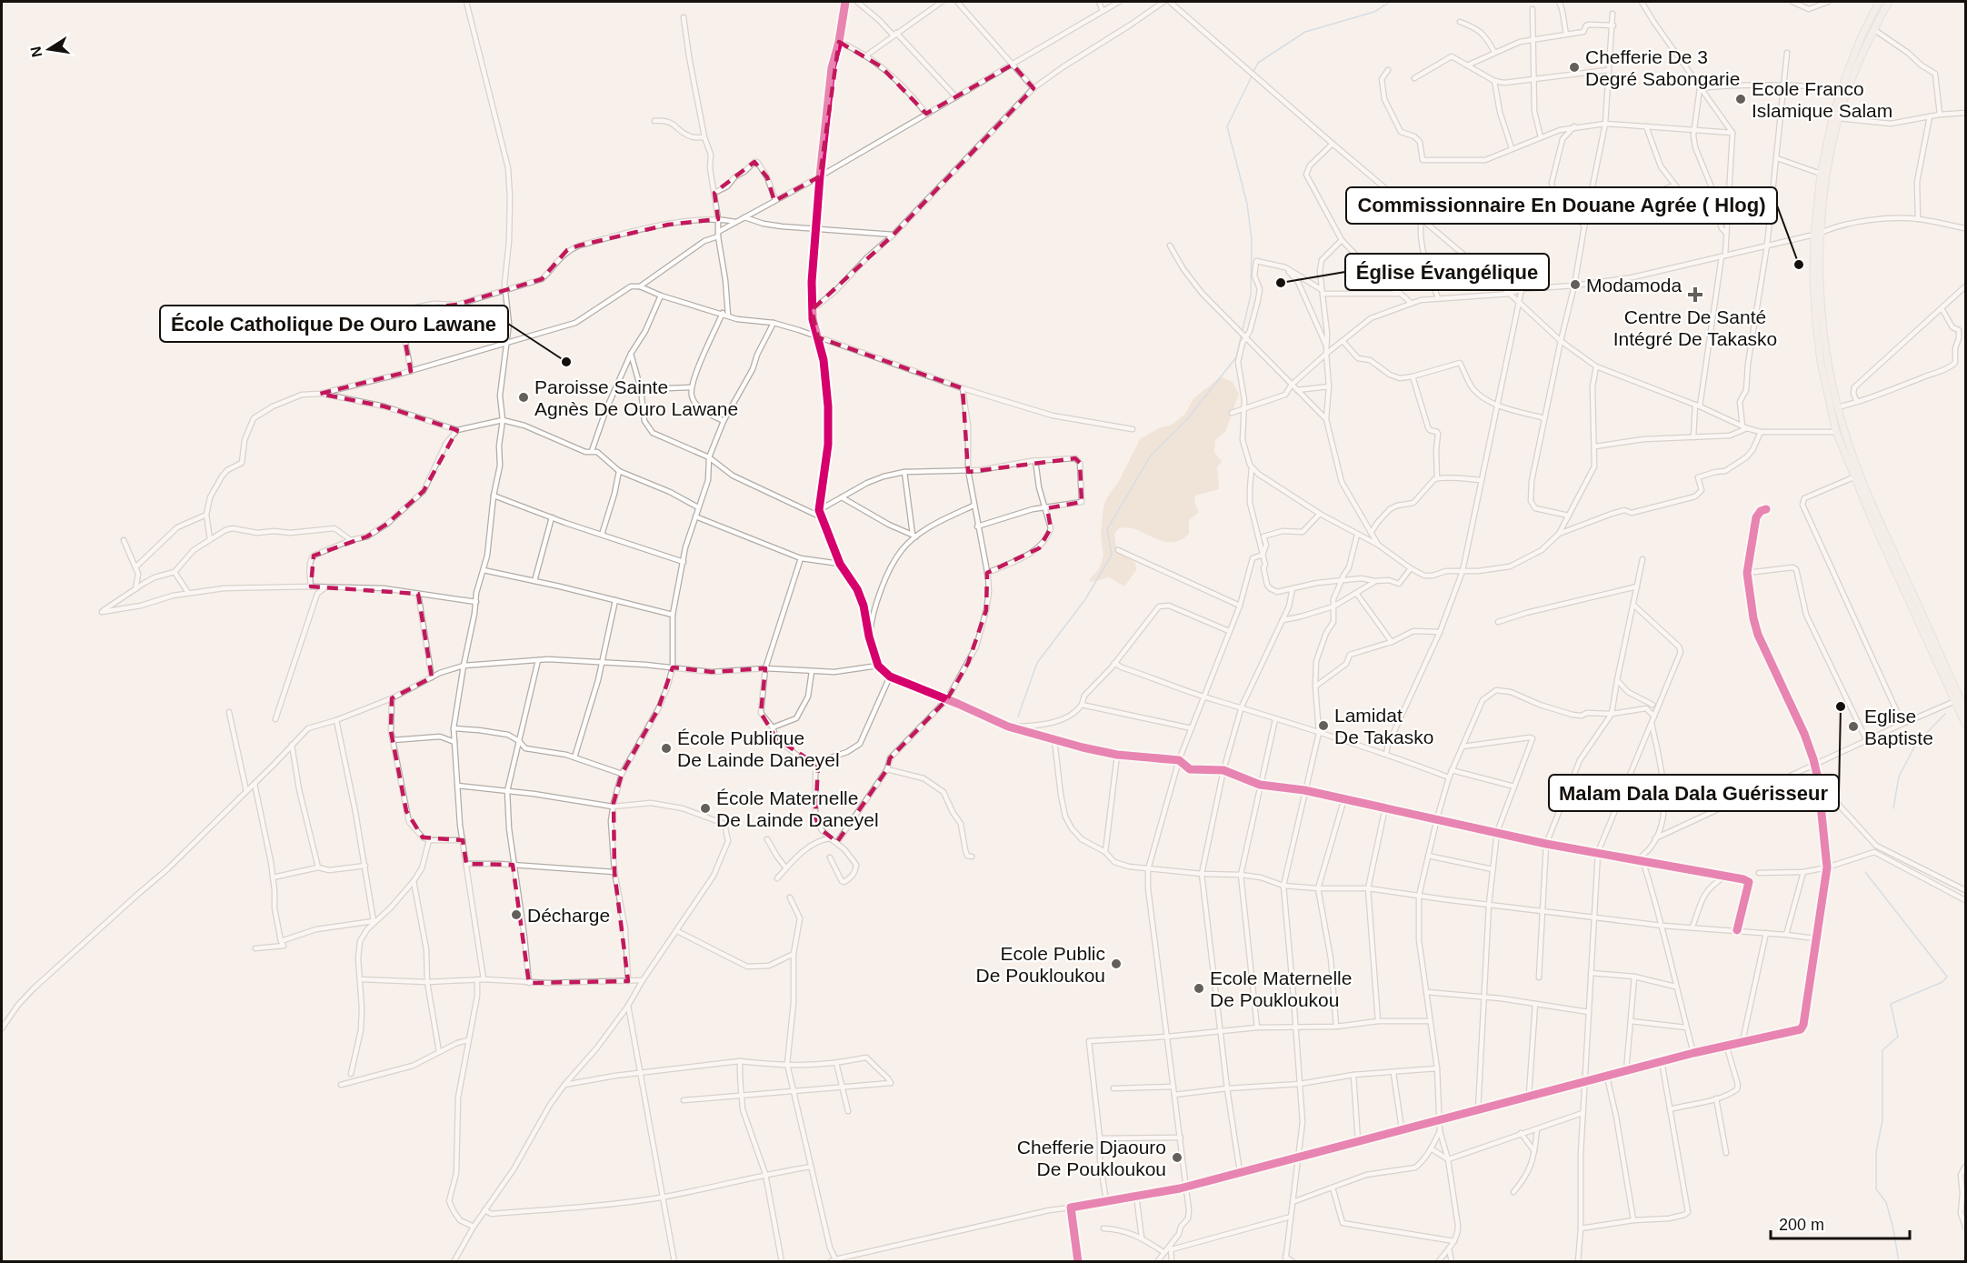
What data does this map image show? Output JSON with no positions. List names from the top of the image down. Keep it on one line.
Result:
{"places":{"other":["Chefferie De 3 Degré Sabongarie","Ecole Franco Islamique Salam","Commissionnaire En Douane Agrée ( Hlog)","Église Évangélique","Modamoda","École Catholique De Ouro Lawane","Paroisse Sainte Agnès De Ouro Lawane","Malam Dala Dala Guérisseur","Lamidat De Takasko","Eglise Baptiste","École Publique De Lainde Daneyel","École Maternelle De Lainde Daneyel","Décharge","Ecole Public De Poukloukou","Ecole Maternelle De Poukloukou","Chefferie Djaouro De Poukloukou"],"health":["Centre De Santé Intégré De Takasko"]},"scale_bar":"200 m","north":"left"}
